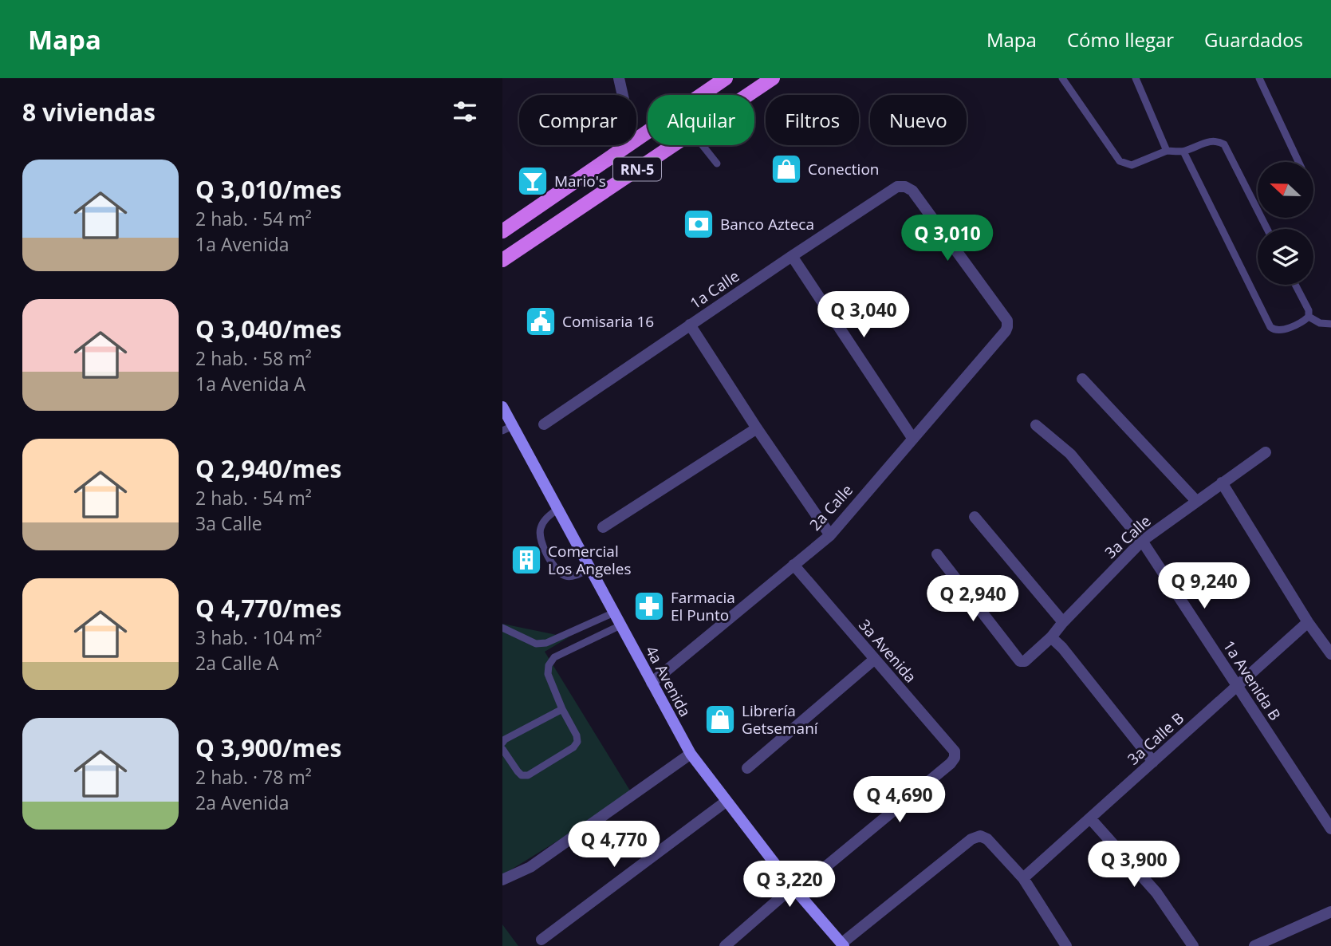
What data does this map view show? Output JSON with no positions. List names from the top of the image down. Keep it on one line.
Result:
{"streets":{"main road":["RN-5"],"street":["1a Calle","2a Calle","3a Calle","3a Avenida","1a Avenida B","4a Avenida","3a Calle B"]},"crossings":[["1a Calle","2a Calle"],["2a Calle","3a Avenida"],["2a Calle","4a Avenida"],["3a Calle","1a Avenida B"],["1a Avenida B","3a Calle B"]],"places":{"shop":["Conection","Librería Getsemaní"],"bar":["Mario's"],"bank":["Banco Azteca"],"public building":["Comisaria 16"],"building":["Comercial Los Angeles"],"pharmacy":["Farmacia El Punto"]},"north":"left","page":{"header":"Mapa","nav":["Mapa","Cómo llegar","Guardados"],"heading":"8 viviendas","chip":["Comprar","Alquilar","Filtros","Nuevo"],"list":[{"name":"Q 3,010/mes","note":"2 hab. · 54 m² · 1a Avenida"},{"name":"Q 3,040/mes","note":"2 hab. · 58 m² · 1a Avenida A"},{"name":"Q 2,940/mes","note":"2 hab. · 54 m² · 3a Calle"},{"name":"Q 4,770/mes","note":"3 hab. · 104 m² · 2a Calle A"},{"name":"Q 3,900/mes","note":"2 hab. · 78 m² · 2a Avenida"}],"price":["Q 3,010","Q 3,040","Q 9,240","Q 2,940","Q 4,690","Q 4,770","Q 3,900","Q 3,220"]}}
